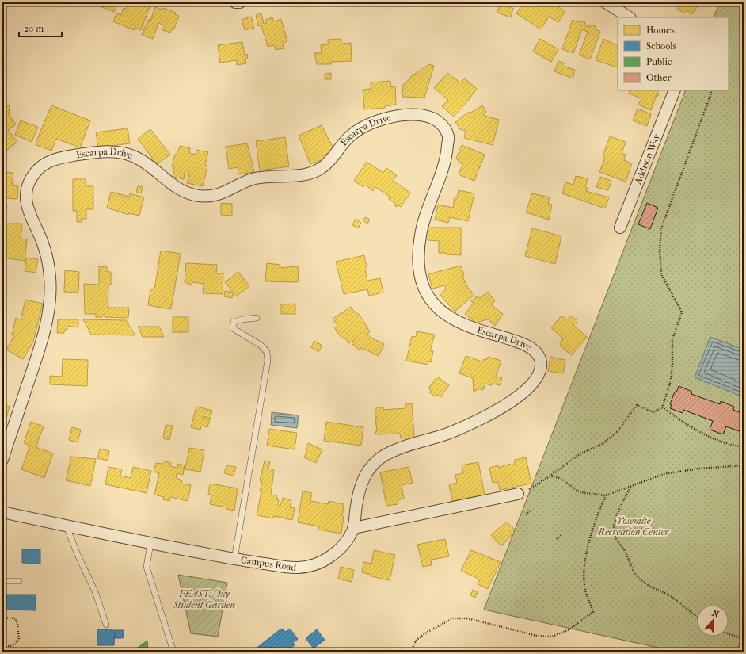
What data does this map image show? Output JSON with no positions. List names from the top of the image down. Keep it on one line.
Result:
{"streets":{"street":["Escarpa Drive","Addison Way","Campus Road"]},"crossings":[["Escarpa Drive","Campus Road"]],"parks":["Yosemite Recreation Center","FEAST: Oxy Student Garden"],"legend":["Homes","Schools","Public","Other"],"scale_bar":"20 m","north":"top"}
